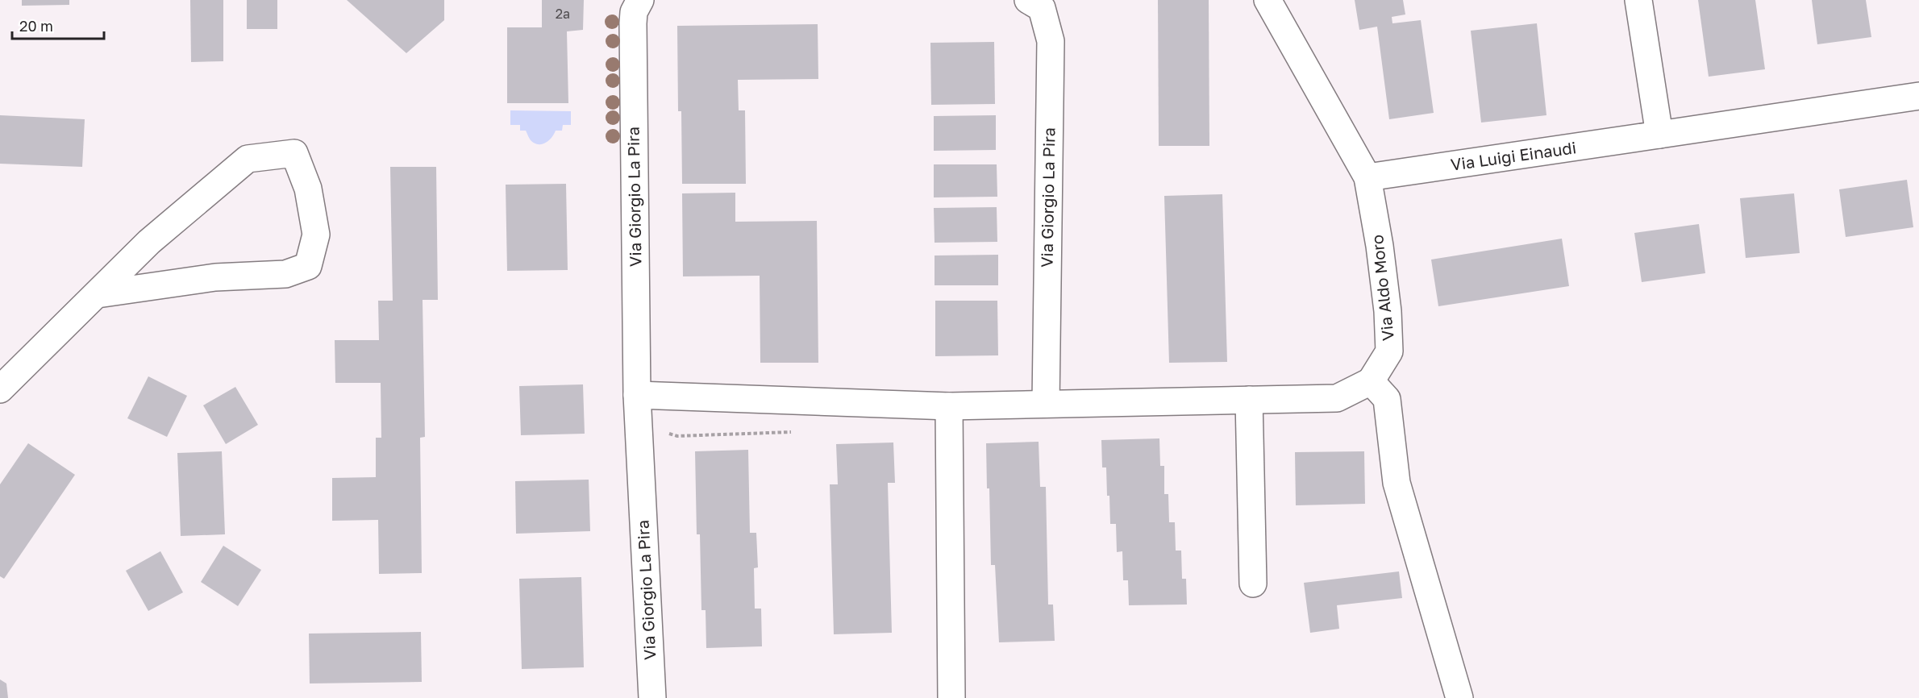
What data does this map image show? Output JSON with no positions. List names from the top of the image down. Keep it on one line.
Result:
{"streets":{"street":["Via Luigi Einaudi","Via Giorgio La Pira","Via Aldo Moro"]},"crossings":[["Via Luigi Einaudi","Via Aldo Moro"]],"house_numbers":["2a"],"scale_bar":"20 m"}
